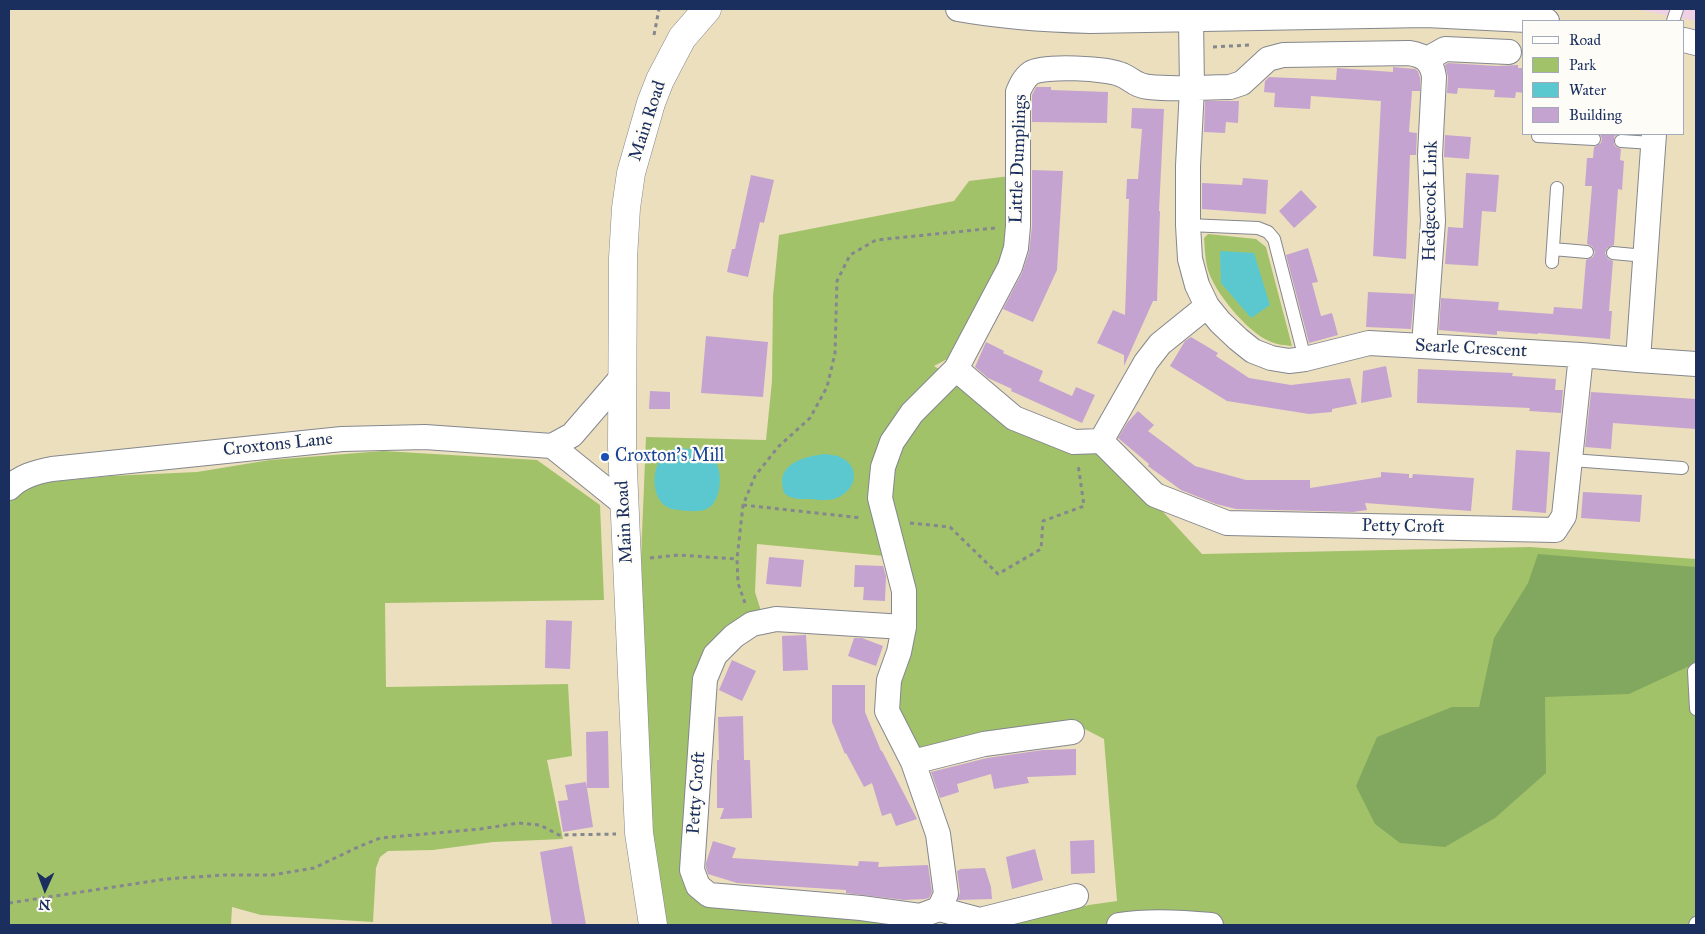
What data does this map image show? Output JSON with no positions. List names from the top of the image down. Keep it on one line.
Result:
{"streets":{"main road":["Main Road"],"street":["Little Dumplings","Hedgecock Link","Searle Crescent","Croxtons Lane","Petty Croft"]},"crossings":[["Little Dumplings","Searle Crescent"],["Hedgecock Link","Searle Crescent"],["Searle Crescent","Petty Croft"]],"places":["Croxton's Mill"],"legend":["Road","Park","Water","Building"],"north":"bottom"}
